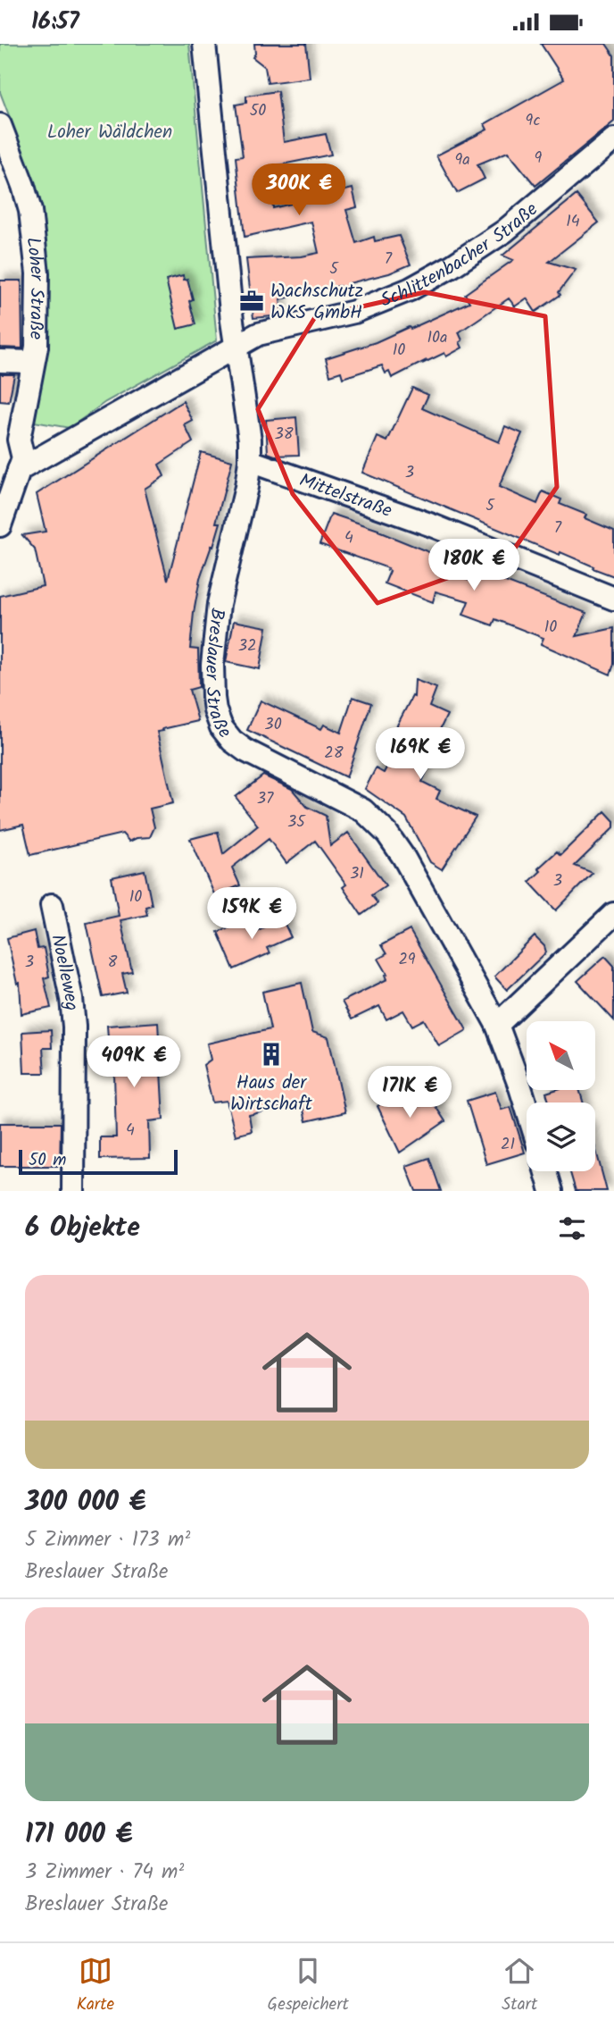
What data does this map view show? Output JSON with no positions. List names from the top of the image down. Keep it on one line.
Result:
{"streets":{"street":["Schlittenbacher Straße","Loher Straße","Mittelstraße","Breslauer Straße","Noelleweg"]},"crossings":[["Schlittenbacher Straße","Loher Straße"],["Schlittenbacher Straße","Breslauer Straße"],["Mittelstraße","Breslauer Straße"]],"parks":["Loher Wäldchen"],"places":{"office":["Wachschutz WKS GmbH"],"building":["Haus der Wirtschaft"]},"house_numbers":["50","9c","9","9a","14","7","5","10a","10","38","3","5","7","4","10","32","30","28","37","35","31","3","10","29","3","8","4","21"],"scale_bar":"50 m","north":"top left","page":{"status":"16:57","price":["300K €","180K €","169K €","159K €","409K €","171K €"],"scale":"50 m","heading":"6 Objekte","list":[{"name":"300 000 €","note":"5 Zimmer · 173 m² · Breslauer Straße"},{"name":"171 000 €","note":"3 Zimmer · 74 m² · Breslauer Straße"}],"tabs":["Karte","Gespeichert","Start"]}}
